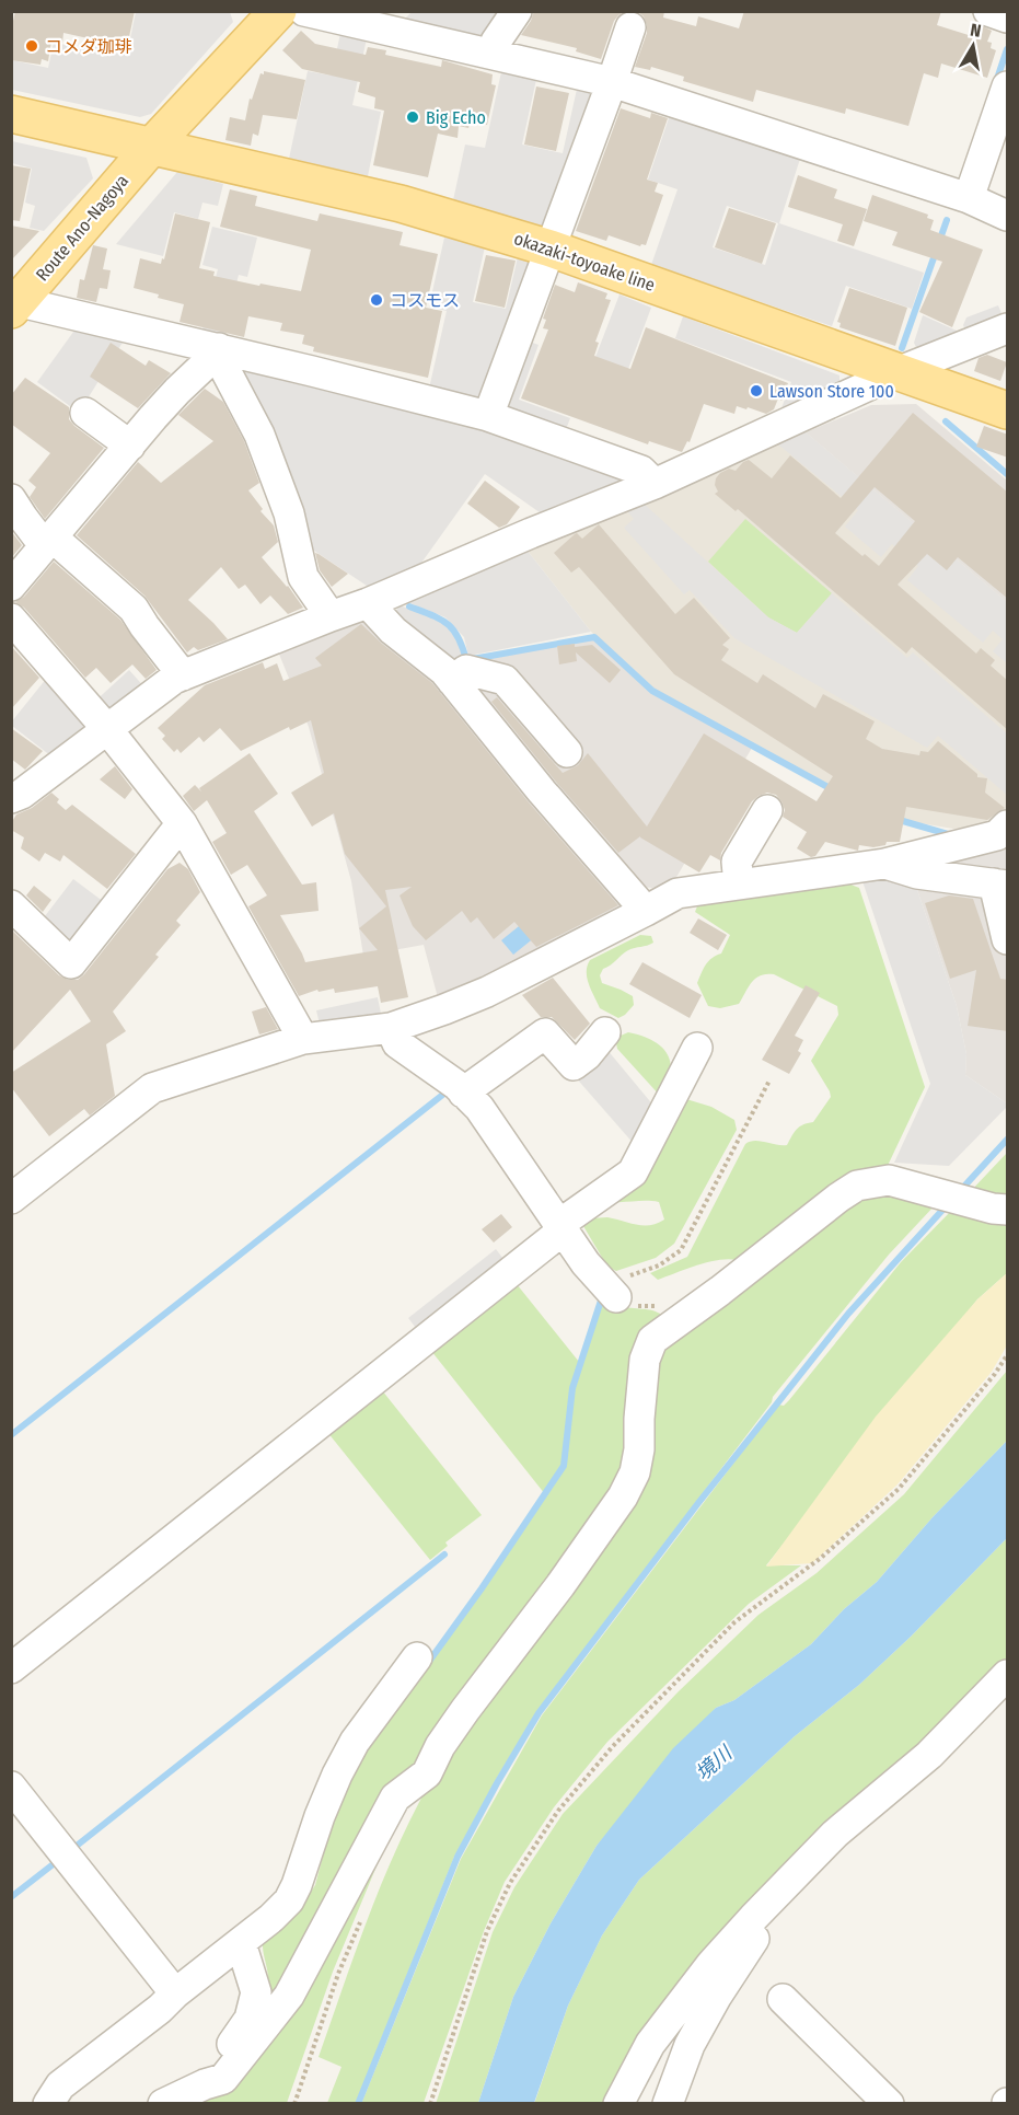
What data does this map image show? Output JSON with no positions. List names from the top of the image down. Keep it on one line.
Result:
{"streets":{"main road":["Route Ano-Nagoya","okazaki-toyoake line"]},"crossings":[["Route Ano-Nagoya","okazaki-toyoake line"]],"water":["境川"],"places":["コメダ珈琲","Big Echo","コスモス","Lawson Store 100"],"north":"top"}
